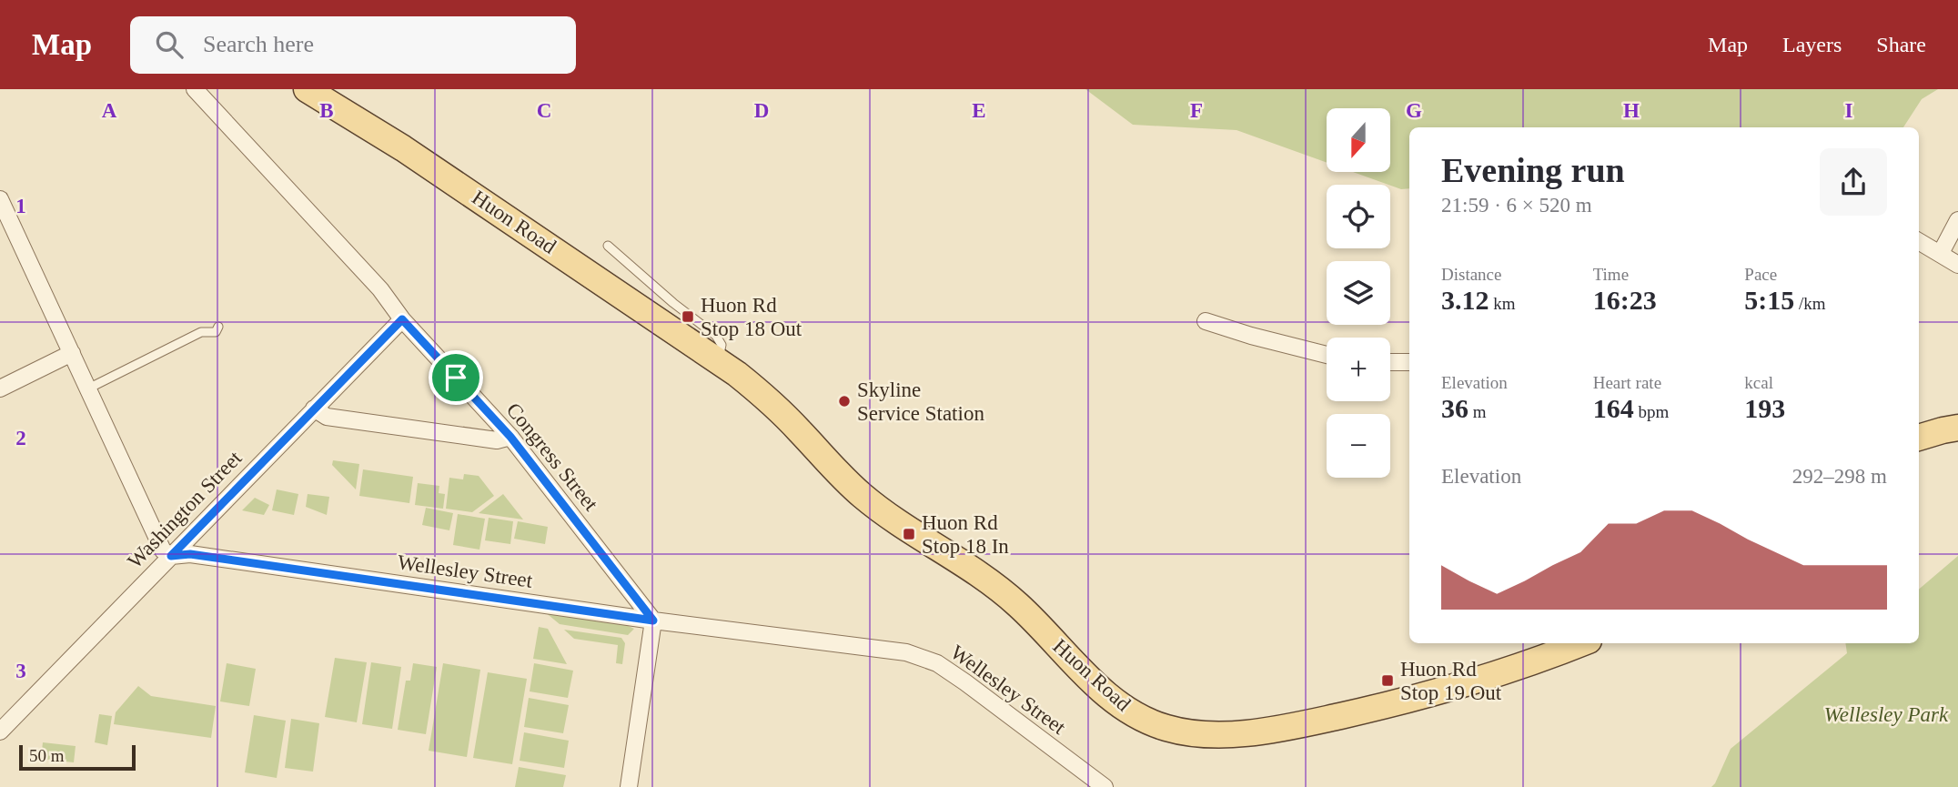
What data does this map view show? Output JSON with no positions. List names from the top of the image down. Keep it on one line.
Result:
{"streets":{"main road":["Huon Road"],"street":["Congress Street","Washington Street","Wellesley Street"]},"crossings":[["Congress Street","Washington Street"],["Congress Street","Wellesley Street"],["Washington Street","Wellesley Street"]],"parks":["Wellesley Park"],"places":{"transit":["Huon Rd Stop 18 Out","Huon Rd Stop 18 In","Huon Rd Stop 19 Out"],"other":["Skyline Service Station"]},"scale_bar":"50 m","north":"bottom","page":{"header":"Map","search":"Search here","nav":["Map","Layers","Share"],"map_buttons":["+","−"],"heading":["Evening run","21:59 · 6 × 520 m"],"stats":[["Distance","3.12 km"],["Time","16:23"],["Pace","5:15 /km"],["Elevation","36 m"],["Heart rate","164 bpm"],["kcal","193"]],"chart":["Elevation","292–298 m"],"scale":"50 m"},"grid":{"columns":["A","B","C","D","E","F","G","H","I"],"rows":["1","2","3"]}}
